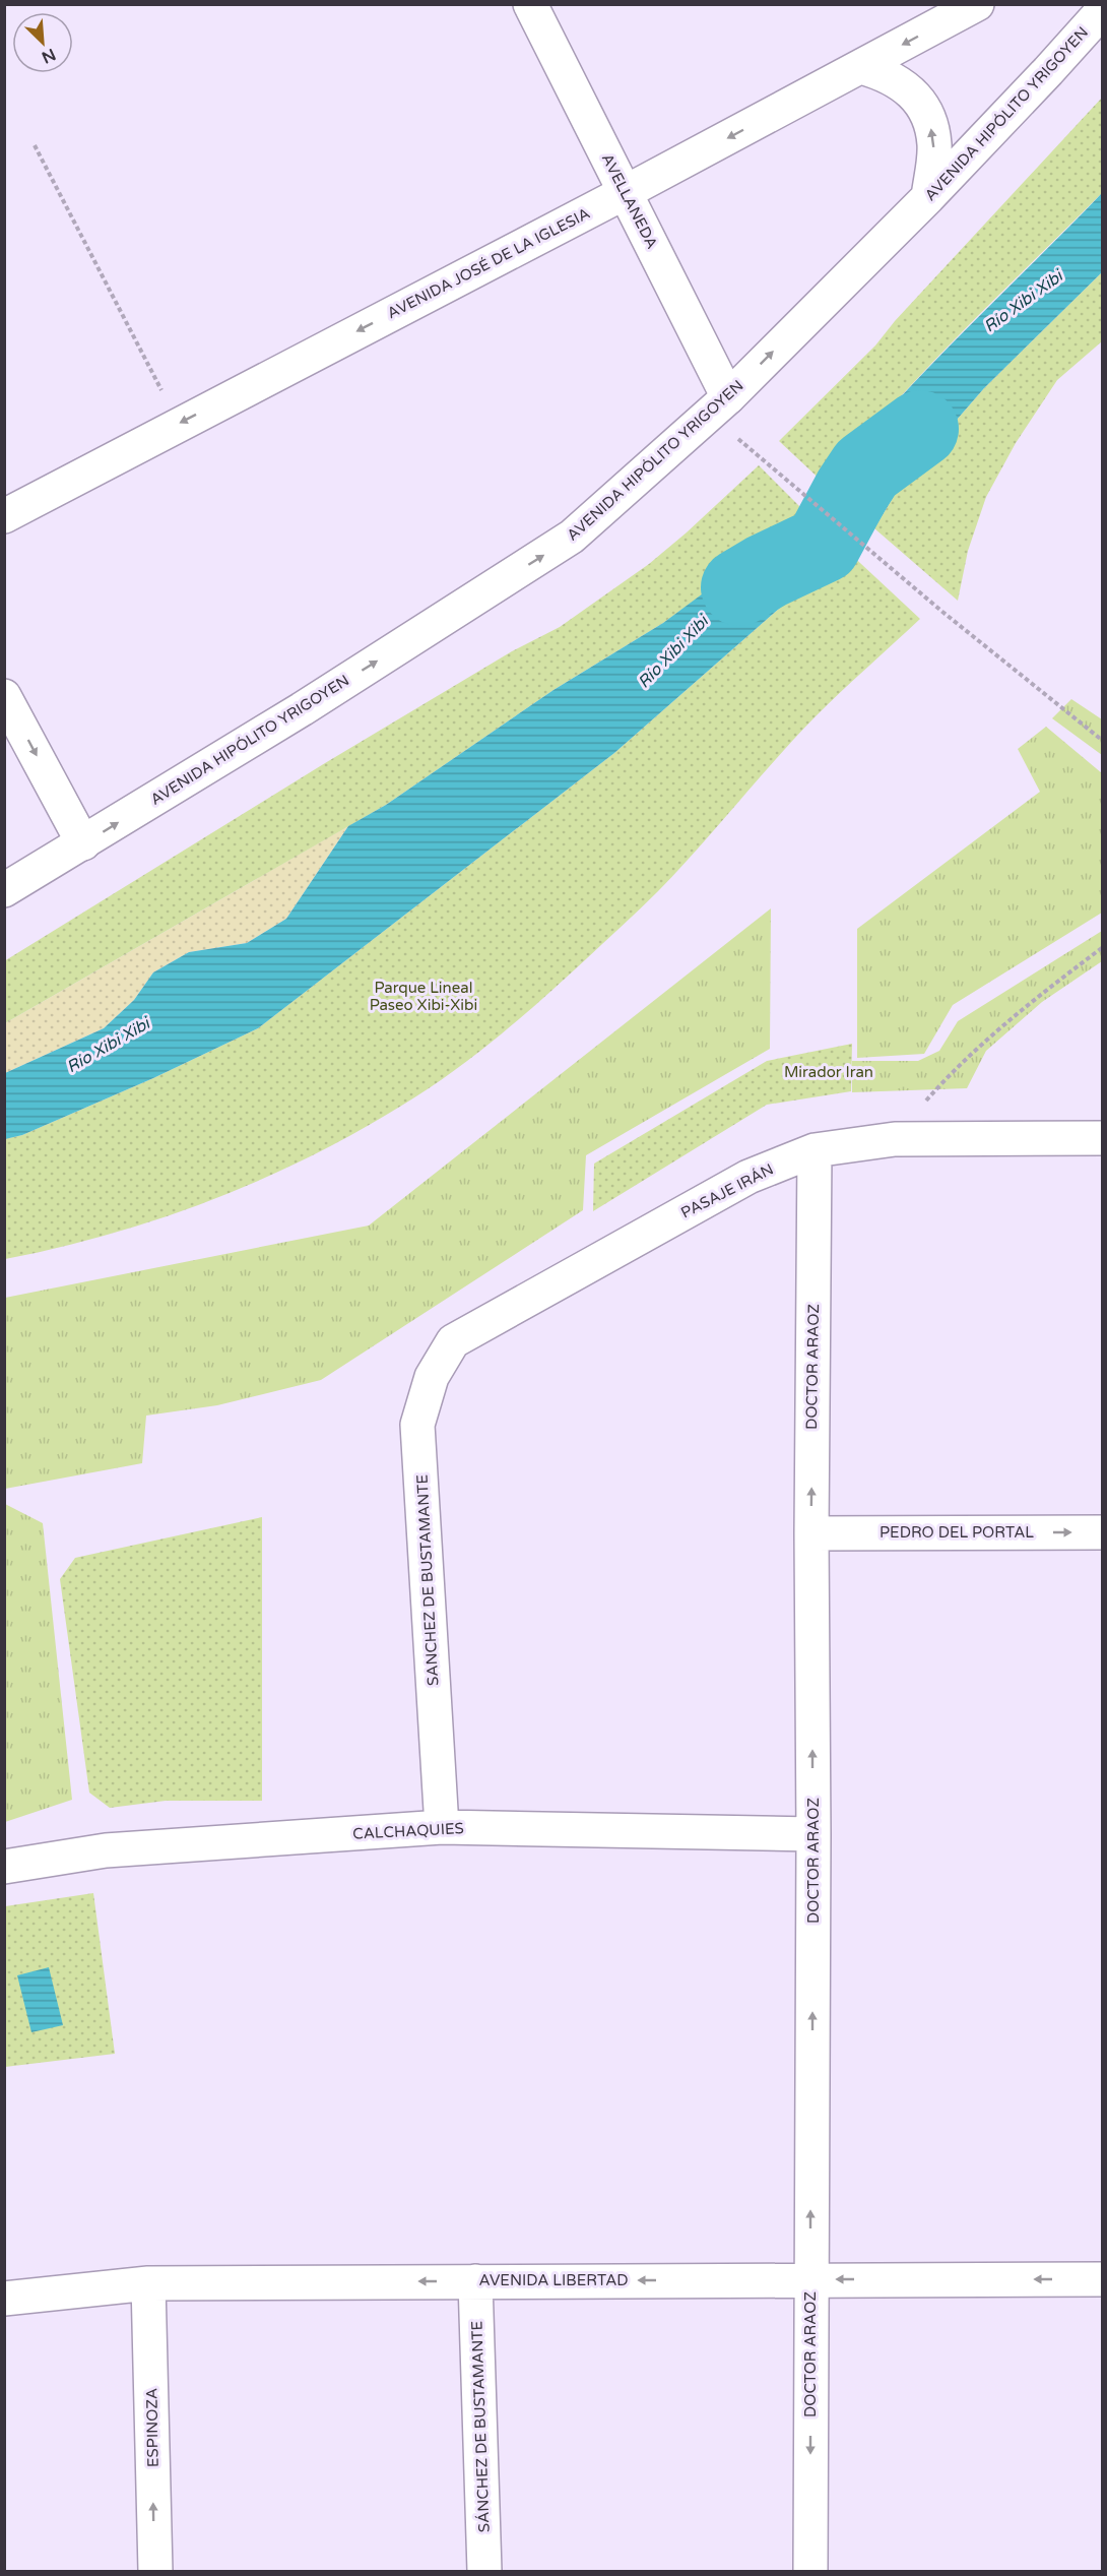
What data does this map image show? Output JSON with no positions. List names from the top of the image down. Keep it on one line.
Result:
{"streets":{"street":["AVENIDA HIPÓLITO YRIGOYEN","AVELLANEDA","AVENIDA JOSÉ DE LA IGLESIA","PASAJE IRÁN","DOCTOR ARAOZ","PEDRO DEL PORTAL","SANCHEZ DE BUSTAMANTE","CALCHAQUIES","AVENIDA LIBERTAD","SÁNCHEZ DE BUSTAMANTE","ESPINOZA"]},"crossings":[["AVENIDA HIPÓLITO YRIGOYEN","AVELLANEDA"],["AVELLANEDA","AVENIDA JOSÉ DE LA IGLESIA"],["PASAJE IRÁN","DOCTOR ARAOZ"],["PASAJE IRÁN","SANCHEZ DE BUSTAMANTE"],["DOCTOR ARAOZ","PEDRO DEL PORTAL"],["DOCTOR ARAOZ","CALCHAQUIES"],["DOCTOR ARAOZ","AVENIDA LIBERTAD"],["SANCHEZ DE BUSTAMANTE","CALCHAQUIES"],["AVENIDA LIBERTAD","SÁNCHEZ DE BUSTAMANTE"],["AVENIDA LIBERTAD","ESPINOZA"]],"one_way":["AVENIDA HIPÓLITO YRIGOYEN","AVENIDA JOSÉ DE LA IGLESIA","PEDRO DEL PORTAL","AVENIDA LIBERTAD","ESPINOZA"],"water":["Río Xibi Xibi"],"parks":["Parque Lineal Paseo Xibi-Xibi","Mirador Iran"],"north":"bottom right"}
